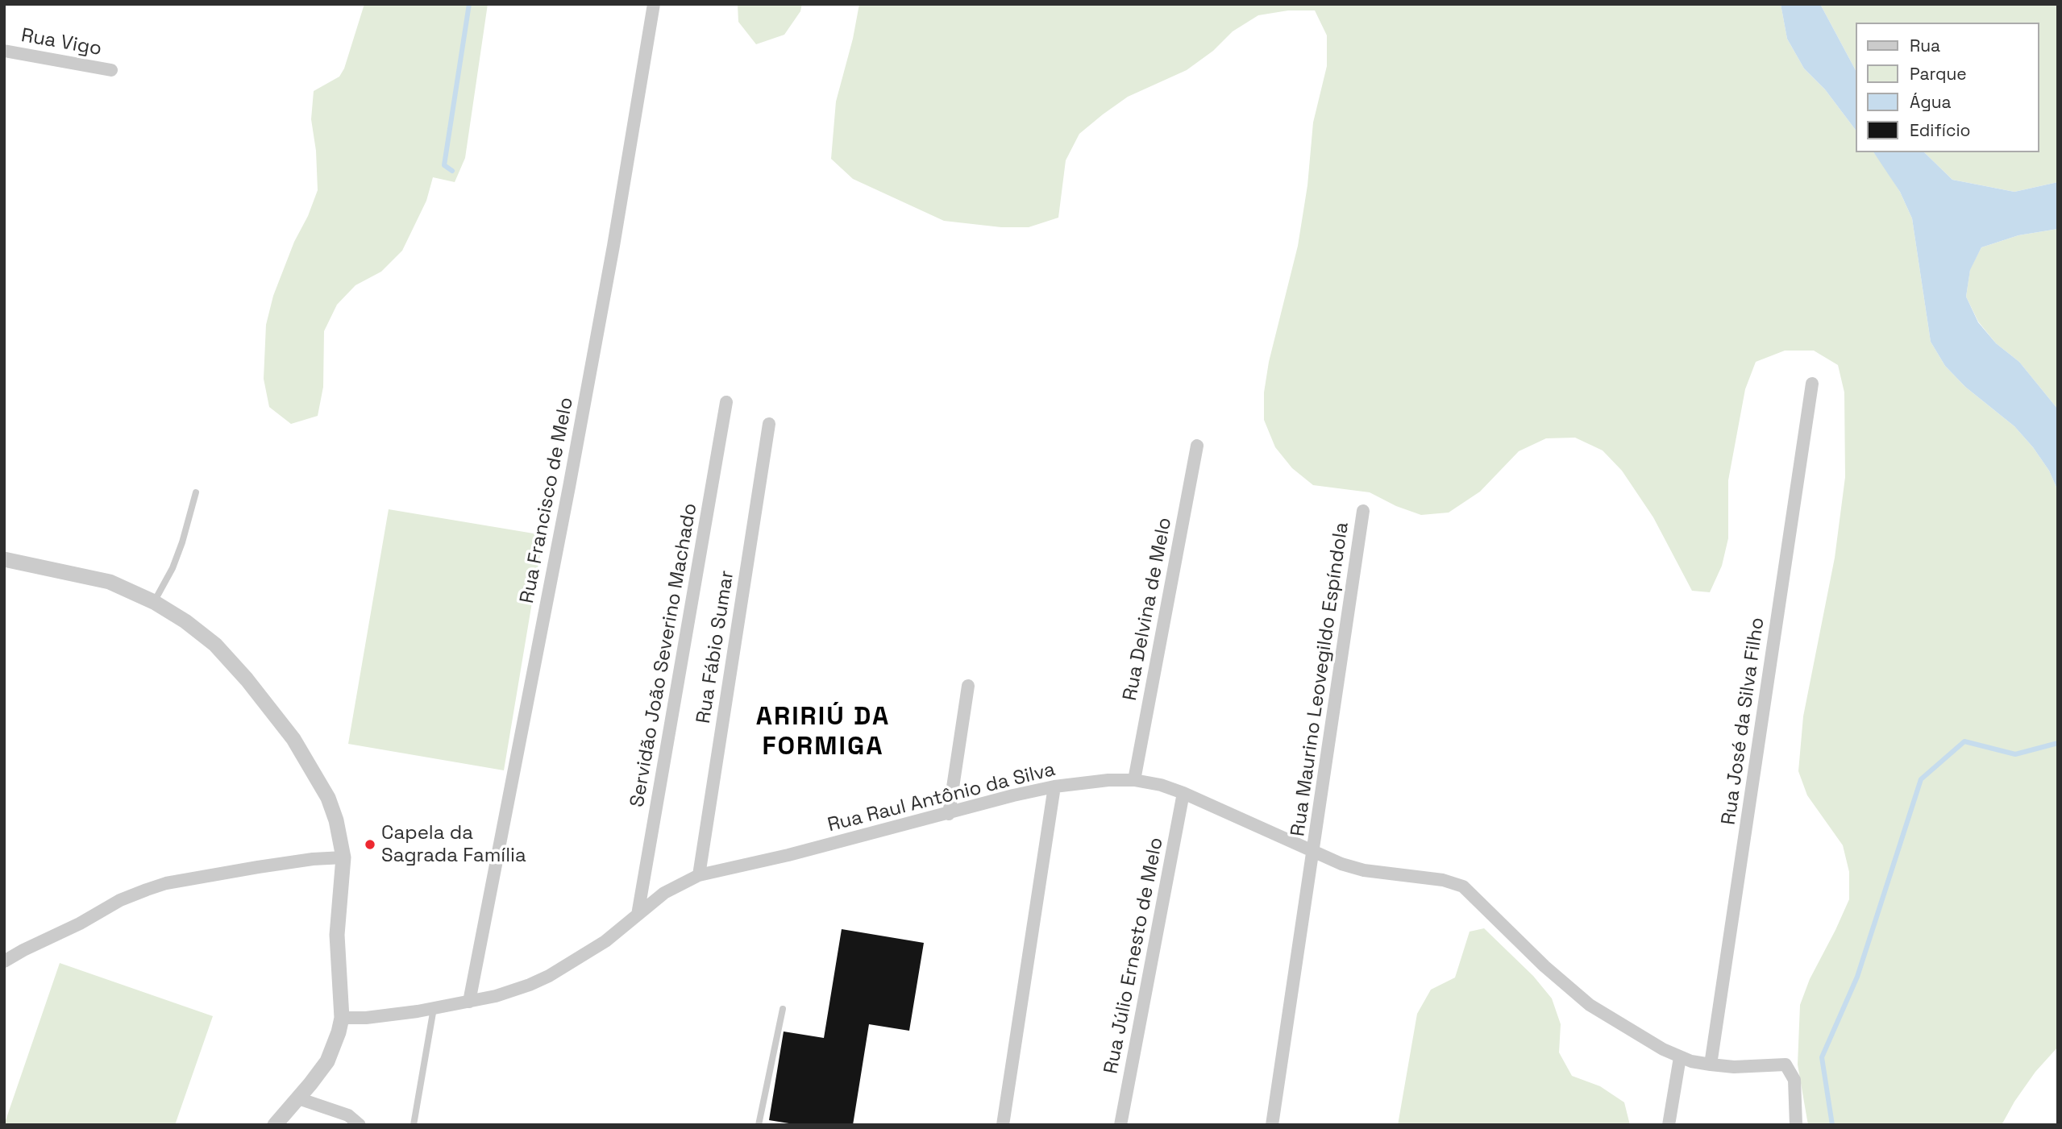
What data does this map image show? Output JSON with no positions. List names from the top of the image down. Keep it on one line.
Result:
{"streets":{"street":["Rua Vigo","Rua Francisco de Melo","Rua Delvina de Melo","Rua Fábio Sumar","Servidão João Severino Machado","Rua Maurino Leovegildo Espíndola","Rua José da Silva Filho","Rua Raul Antônio da Silva","Rua Júlio Ernesto de Melo"]},"crossings":[["Rua Francisco de Melo","Rua Raul Antônio da Silva"],["Rua Delvina de Melo","Rua Raul Antônio da Silva"],["Rua Fábio Sumar","Rua Raul Antônio da Silva"],["Servidão João Severino Machado","Rua Raul Antônio da Silva"],["Rua Maurino Leovegildo Espíndola","Rua Raul Antônio da Silva"],["Rua José da Silva Filho","Rua Raul Antônio da Silva"],["Rua Raul Antônio da Silva","Rua Júlio Ernesto de Melo"]],"districts":["ARIRIÚ DA FORMIGA"],"places":["Capela da Sagrada Família"],"legend":["Rua","Parque","Água","Edifício"]}
